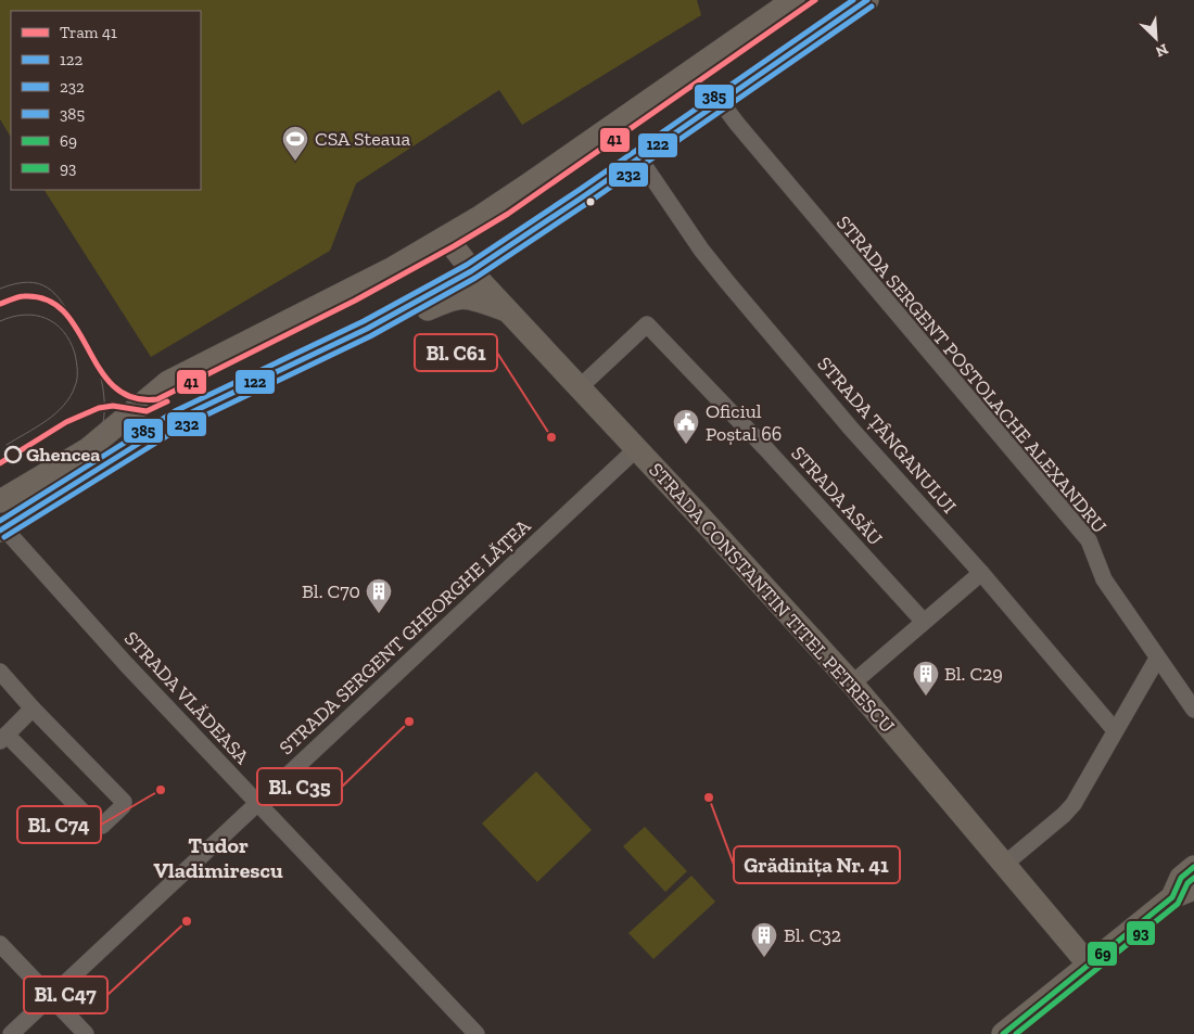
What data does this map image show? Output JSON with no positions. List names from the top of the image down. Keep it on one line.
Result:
{"streets":{"main road":["STRADA CONSTANTIN TITEL PETRESCU"],"street":["STRADA SERGENT POSTOLACHE ALEXANDRU","STRADA ȚÂNGANULUI","STRADA ASĂU","STRADA SERGENT GHEORGHE LĂȚEA","STRADA VLĂDEASA"]},"crossings":[["STRADA ASĂU","STRADA CONSTANTIN TITEL PETRESCU"],["STRADA CONSTANTIN TITEL PETRESCU","STRADA SERGENT GHEORGHE LĂȚEA"],["STRADA SERGENT GHEORGHE LĂȚEA","STRADA VLĂDEASA"]],"districts":["Tudor Vladimirescu"],"places":{"sports":["CSA Steaua"],"other":["Bl. C61","Ghencea","Bl. C35","Bl. C74","Grădinița Nr. 41","Bl. C47"],"public building":["Oficiul Poștal 66"],"building":["Bl. C70","Bl. C29","Bl. C32"]},"lines":["tram line 41","transit line 122","transit line 385","transit line 232","transit line 69","transit line 93"],"legend":["Tram 41","122","232","385","69","93"],"north":"bottom right"}
